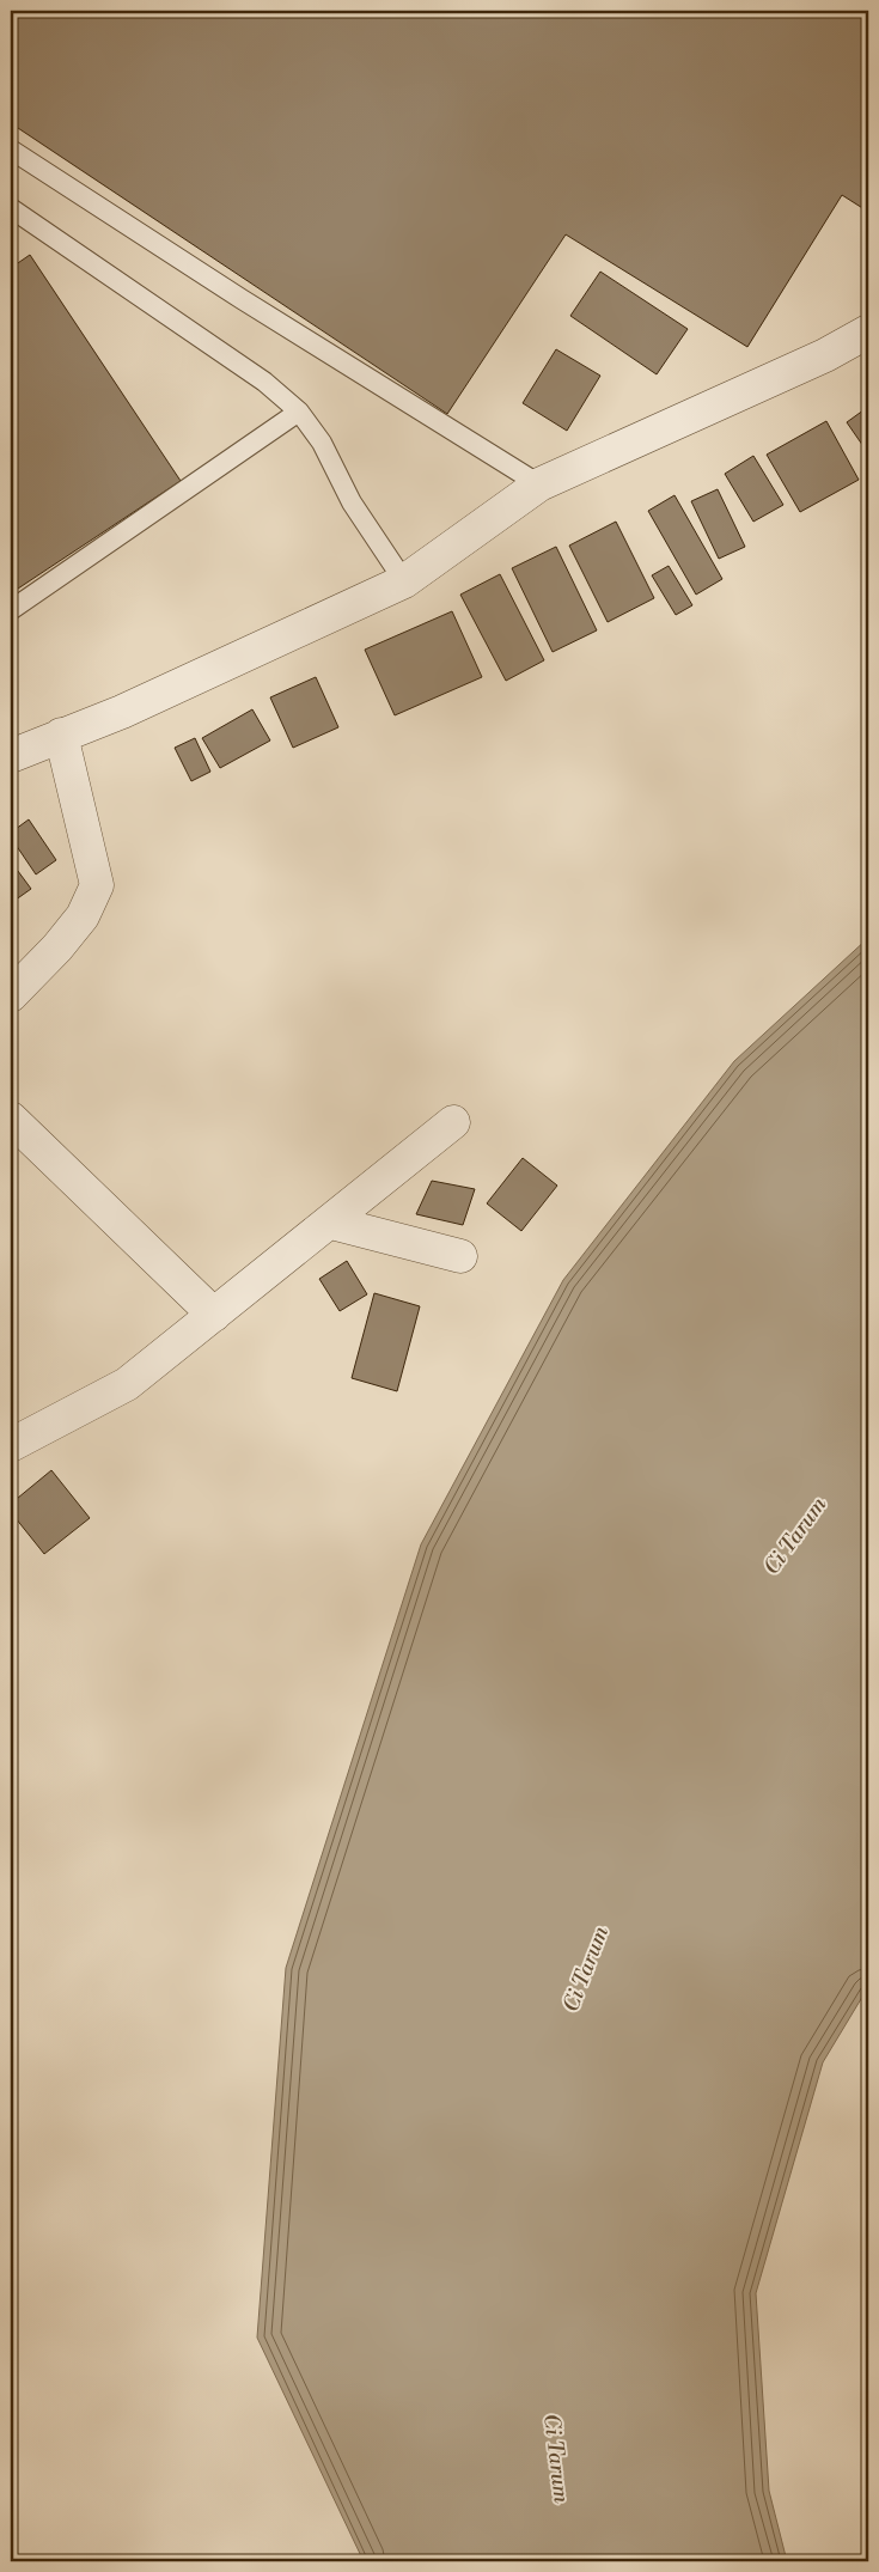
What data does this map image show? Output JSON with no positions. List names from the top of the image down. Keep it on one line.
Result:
{"water":["Ci Tarum"]}
